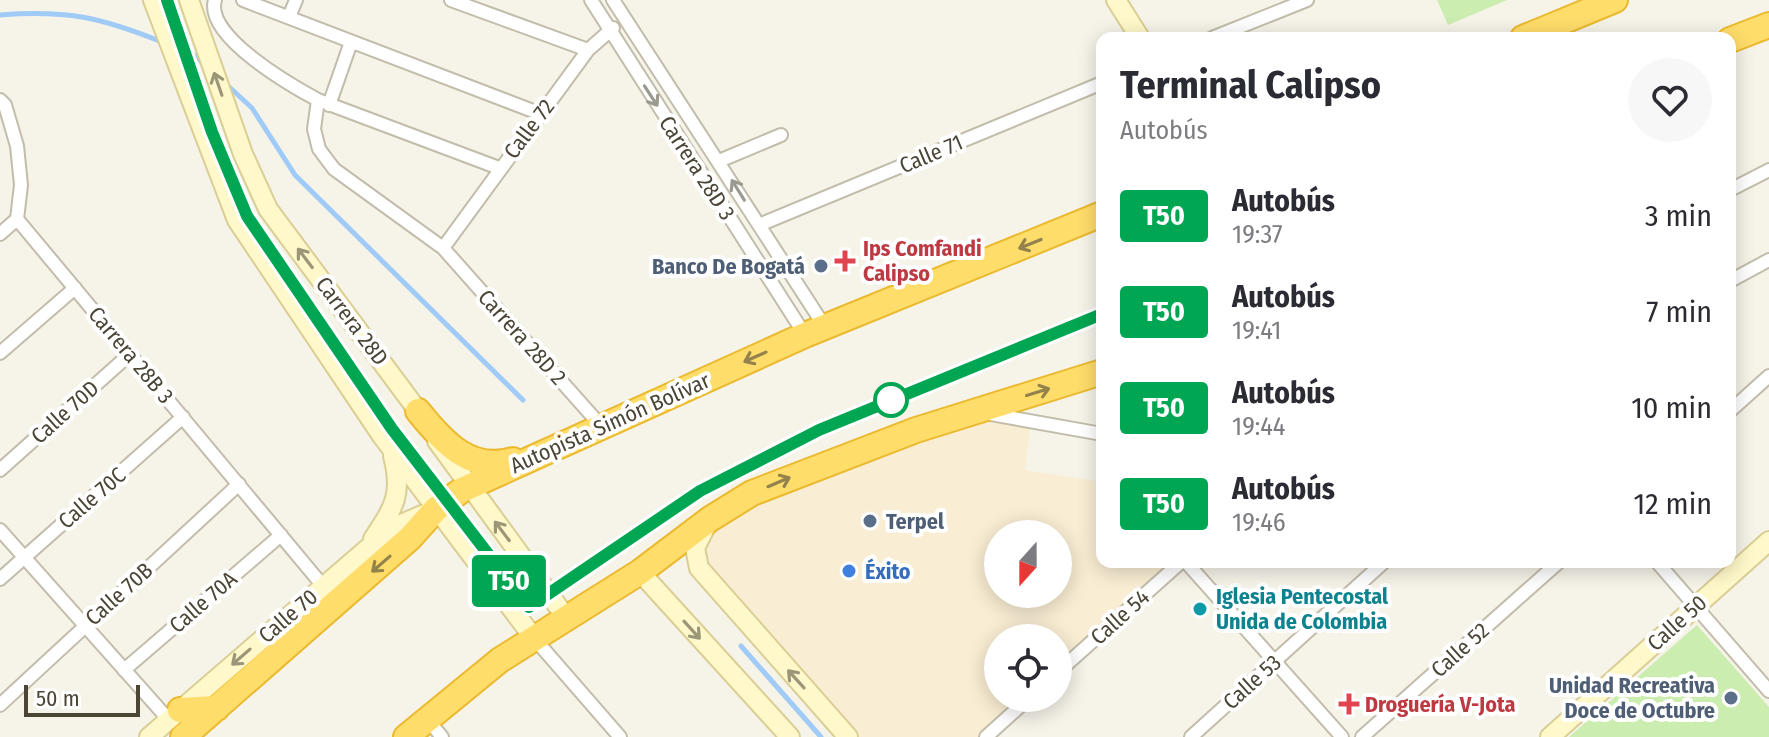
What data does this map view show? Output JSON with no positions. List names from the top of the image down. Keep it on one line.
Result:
{"streets":{"highway":["Autopista Simón Bolívar"],"street":["Calle 72","Calle 71","Carrera 28D 3","Carrera 28D","Carrera 28D 2","Carrera 28B 3","Calle 70D","Calle 70C","Calle 70B","Calle 70A","Calle 70","Calle 54","Calle 50","Calle 52","Calle 53"]},"crossings":[["Calle 72","Carrera 28D 3"],["Calle 72","Carrera 28D 2"],["Calle 71","Carrera 28D 3"],["Carrera 28D 3","Autopista Simón Bolívar"],["Carrera 28D","Autopista Simón Bolívar"],["Carrera 28D","Calle 70"],["Carrera 28D 2","Autopista Simón Bolívar"],["Carrera 28B 3","Calle 70D"],["Carrera 28B 3","Calle 70C"],["Carrera 28B 3","Calle 70B"],["Carrera 28B 3","Calle 70A"],["Carrera 28B 3","Calle 70"],["Autopista Simón Bolívar","Calle 70"]],"one_way":["Calle 70"],"places":{"health":["Ips Comfandi Calipso","Droguería V-Jota"],"other":["Banco De Bogatá","Terpel","Éxito","Iglesia Pentecostal Unida de Colombia","Unidad Recreativa Doce de Octubre"]},"lines":["bus line T50"],"scale_bar":"50 m","north":"bottom","page":{"on_map":"T50","heading":["Terminal Calipso","Autobús"],"list":[{"mark":"T50","name":"Autobús","note":"19:37","value":"3 min"},{"mark":"T50","name":"Autobús","note":"19:41","value":"7 min"},{"mark":"T50","name":"Autobús","note":"19:44","value":"10 min"},{"mark":"T50","name":"Autobús","note":"19:46","value":"12 min"}],"scale":"50 m"}}
